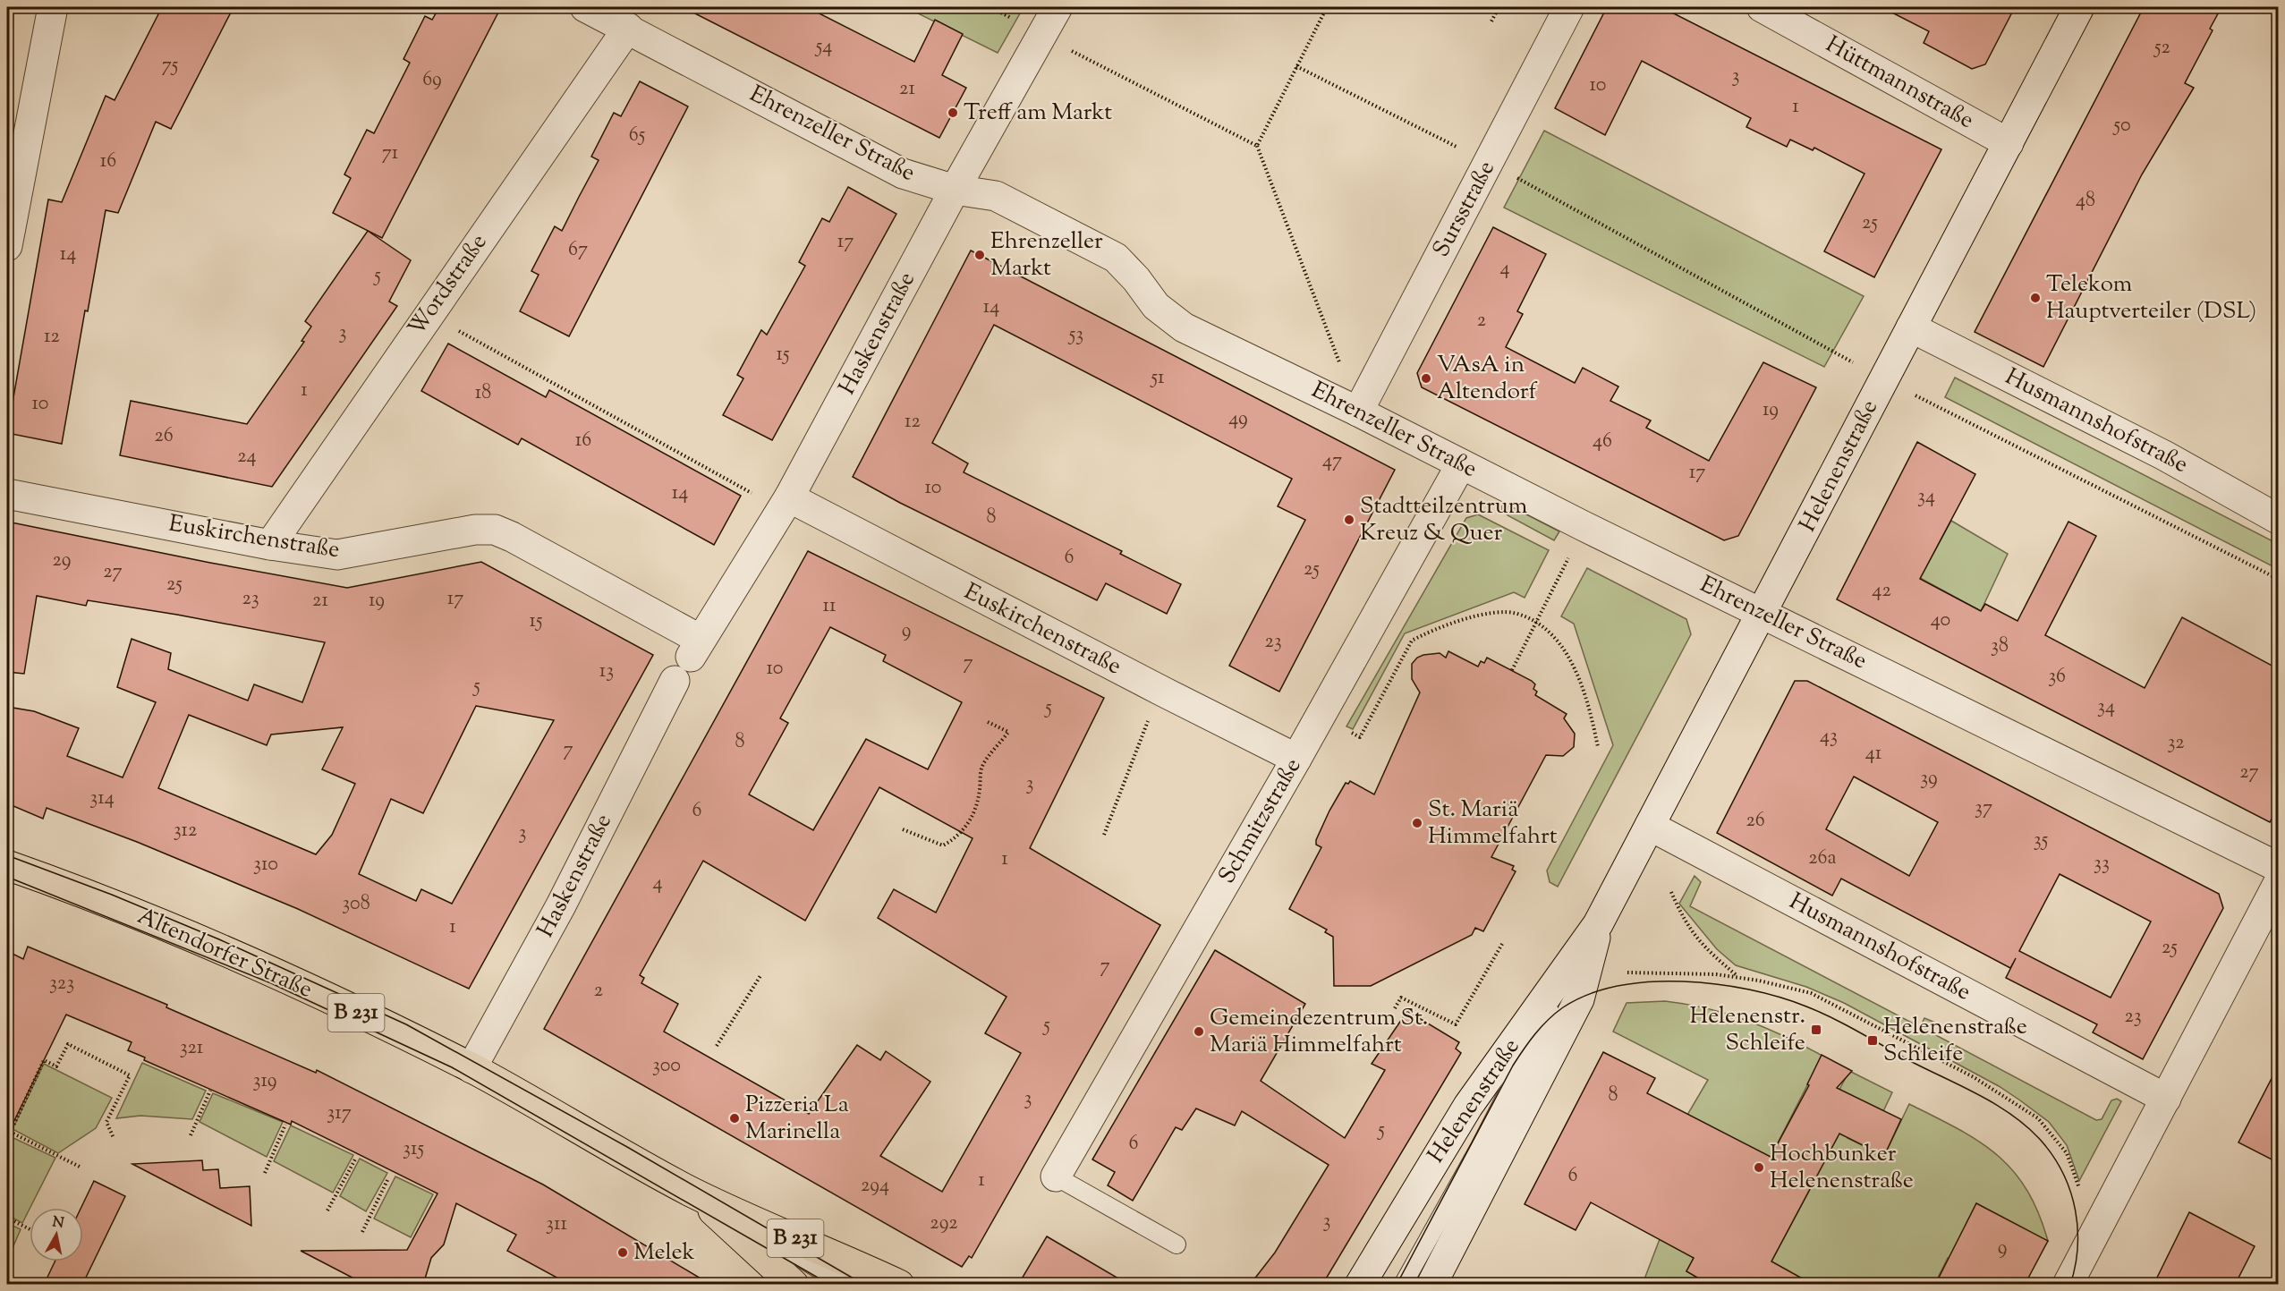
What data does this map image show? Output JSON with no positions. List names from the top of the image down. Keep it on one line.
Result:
{"streets":{"main road":["Altendorfer Straße","B 231"],"street":["Hüttmannstraße","Ehrenzeller Straße","Sursstraße","Wordstraße","Haskenstraße","Husmannshofstraße","Helenenstraße","Euskirchenstraße","Schmitzstraße"]},"crossings":[["Hüttmannstraße","Helenenstraße"],["Ehrenzeller Straße","Sursstraße"],["Ehrenzeller Straße","Wordstraße"],["Ehrenzeller Straße","Haskenstraße"],["Ehrenzeller Straße","Helenenstraße"],["Ehrenzeller Straße","Schmitzstraße"],["Wordstraße","Euskirchenstraße"],["Haskenstraße","Euskirchenstraße"],["Haskenstraße","Altendorfer Straße"],["Husmannshofstraße","Helenenstraße"],["Euskirchenstraße","Schmitzstraße"]],"places":{"other":["Treff am Markt","Ehrenzeller Markt","Telekom Hauptverteiler (DSL)","VAsA in Altendorf","Stadtteilzentrum Kreuz & Quer","St. Mariä Himmelfahrt","Gemeindezentrum St. Mariä Himmelfahrt","Pizzeria La Marinella","Hochbunker Helenenstraße","Melek"],"transit":["Helenenstr. Schleife","Helenenstraße Schleife"]},"house_numbers":["54","52","75","3","69","10","21","1","50","65","71","16","48","25","17","67","14","4","5","14","2","3","53","12","15","51","1","18","10","19","49","12","26","16","46","24","47","17","10","14","34","8","6","29","25","27","25","42","23","17","21","19","11","40","15","9","23","38","7","10","13","36","5","34","5","43","8","32","7","41","27","39","3","314","37","6","26","312","3","35","26a","1","33","310","4","308","1","25","7","323","2","23","5","321","300","319","8","3","317","5","6","315","6","1","294","3","292","311","9"],"north":"top"}
